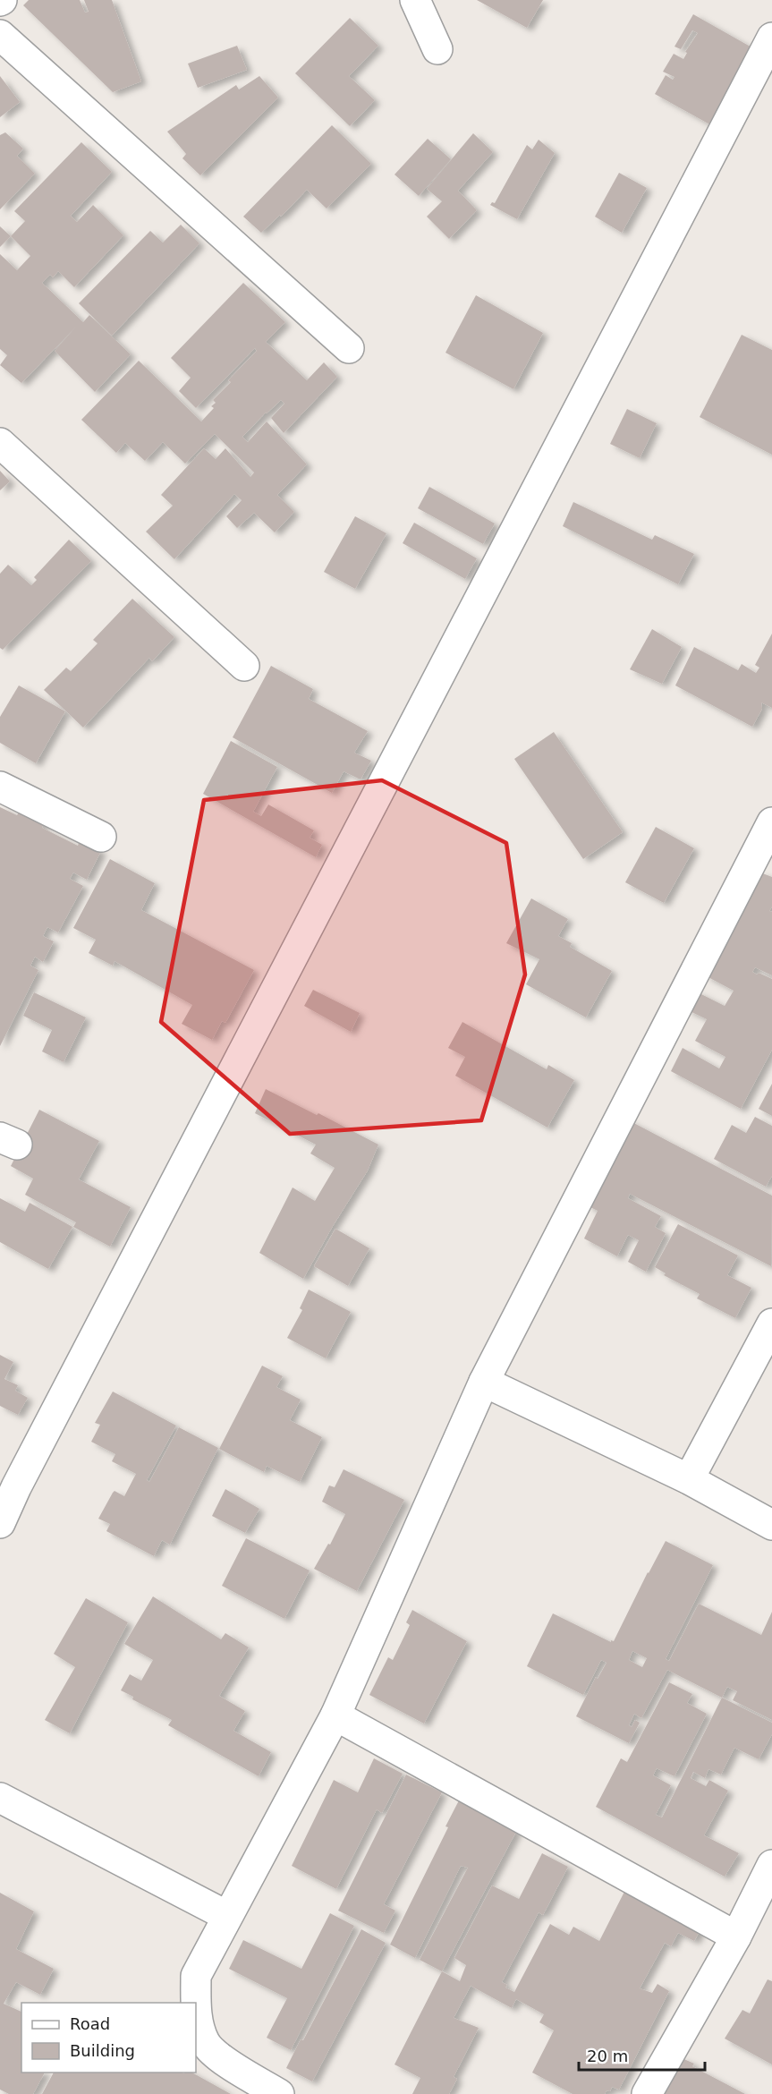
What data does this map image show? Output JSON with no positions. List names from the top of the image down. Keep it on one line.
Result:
{"legend":["Road","Building"],"scale_bar":"20 m"}
